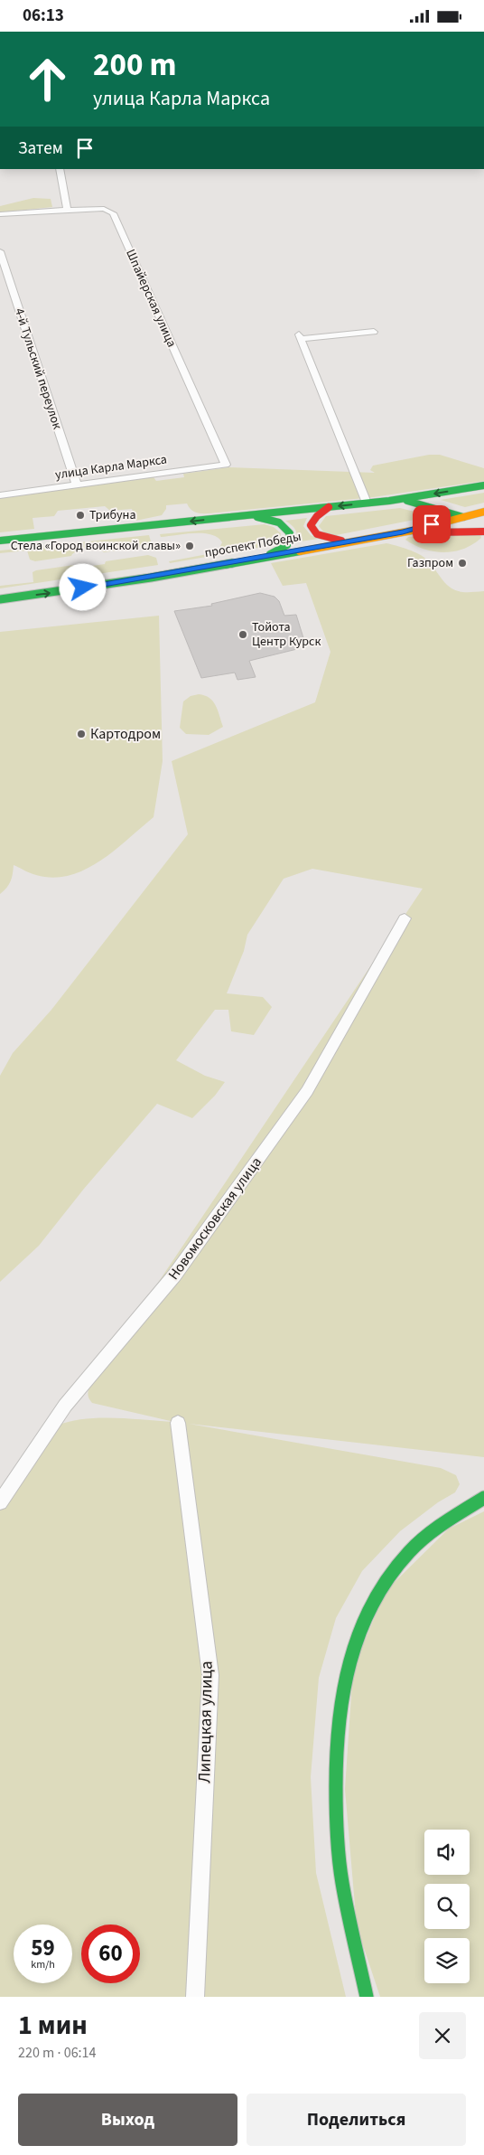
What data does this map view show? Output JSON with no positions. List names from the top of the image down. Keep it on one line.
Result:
{"streets":{"main road":["проспект Победы"],"street":["Шпайерская улица","4-й Тульский переулок","улица Карла Маркса","Новомосковская улица","Липецкая улица"]},"crossings":[["Шпайерская улица","улица Карла Маркса"],["4-й Тульский переулок","улица Карла Маркса"]],"places":["Трибуна","Стела «Город воинской славы»","Газпром","Тойота Центр Курск","Картодром"],"page":{"status":"06:13","turn":["200 m","улица Карла Маркса"],"then":"Затем","speed":"59 km/h","limit":"60","heading":["1 мин","220 m · 06:14"],"buttons":["Выход","Поделиться"]}}
